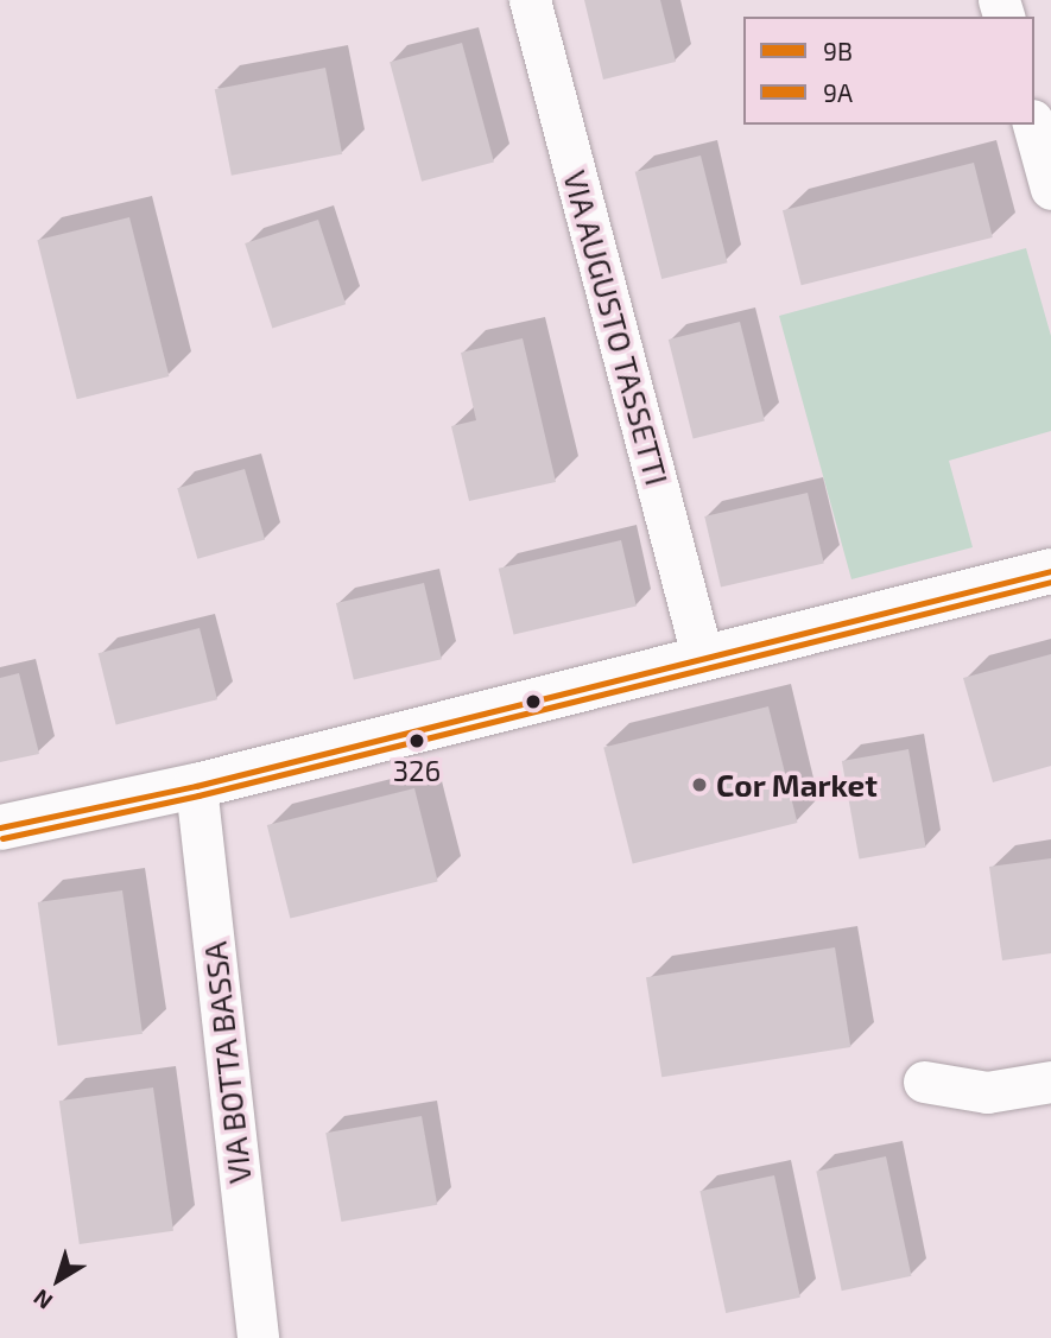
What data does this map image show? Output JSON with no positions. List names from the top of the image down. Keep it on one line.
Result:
{"streets":{"street":["VIA AUGUSTO TASSETTI","VIA BOTTA BASSA"]},"places":["326","Cor Market"],"lines":["transit line 9B","transit line 9A"],"legend":["9B","9A"],"north":"bottom left"}
